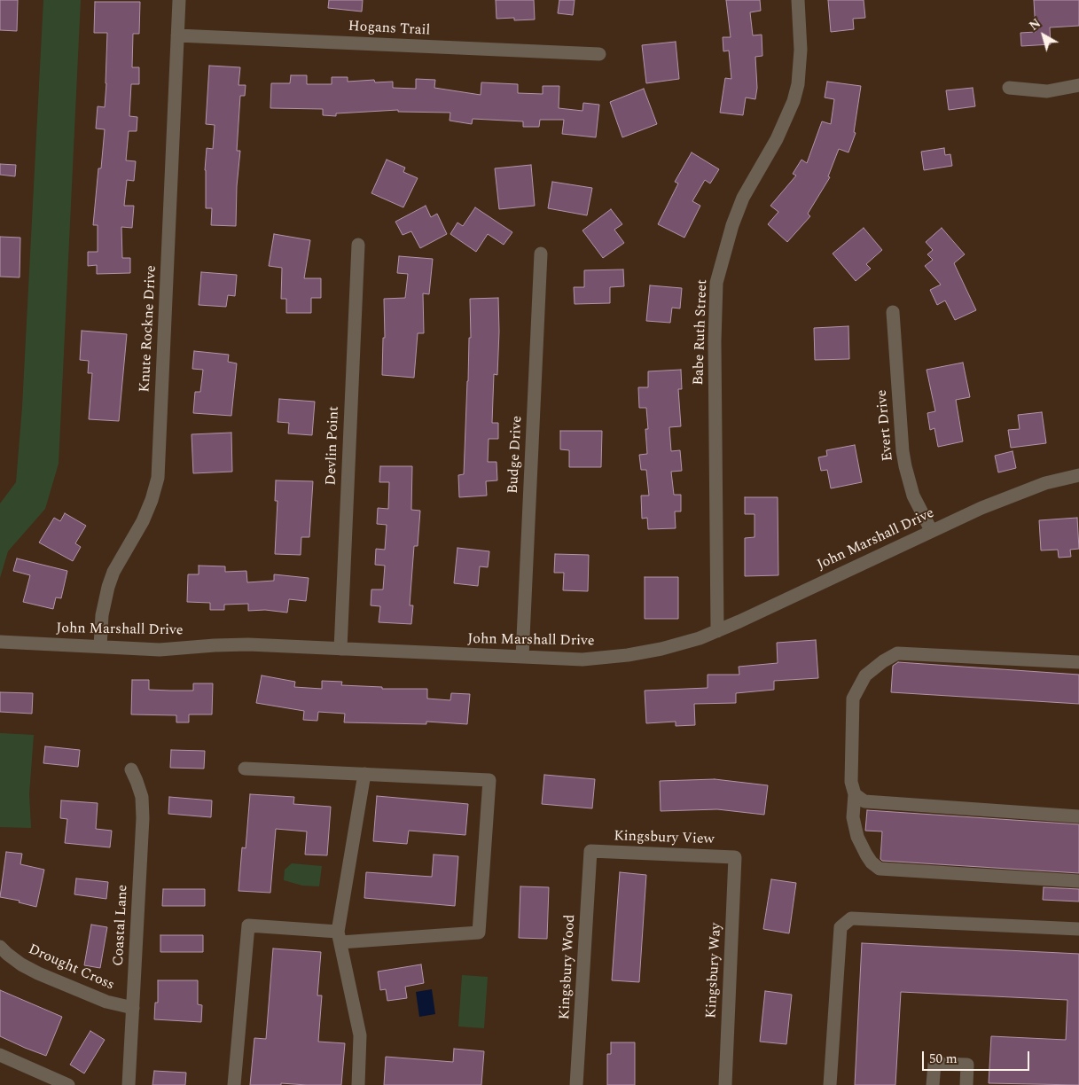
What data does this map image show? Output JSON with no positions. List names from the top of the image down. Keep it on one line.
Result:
{"streets":{"street":["Hogans Trail","Knute Rockne Drive","Babe Ruth Street","Evert Drive","Devlin Point","Budge Drive","John Marshall Drive","Kingsbury View","Coastal Lane","Kingsbury Wood","Drought Cross","Kingsbury Way"]},"crossings":[["Hogans Trail","Knute Rockne Drive"],["Knute Rockne Drive","John Marshall Drive"],["Babe Ruth Street","John Marshall Drive"],["Evert Drive","John Marshall Drive"],["Devlin Point","John Marshall Drive"],["Budge Drive","John Marshall Drive"],["Kingsbury View","Kingsbury Wood"],["Kingsbury View","Kingsbury Way"],["Coastal Lane","Drought Cross"]],"scale_bar":"50 m","north":"top left"}
